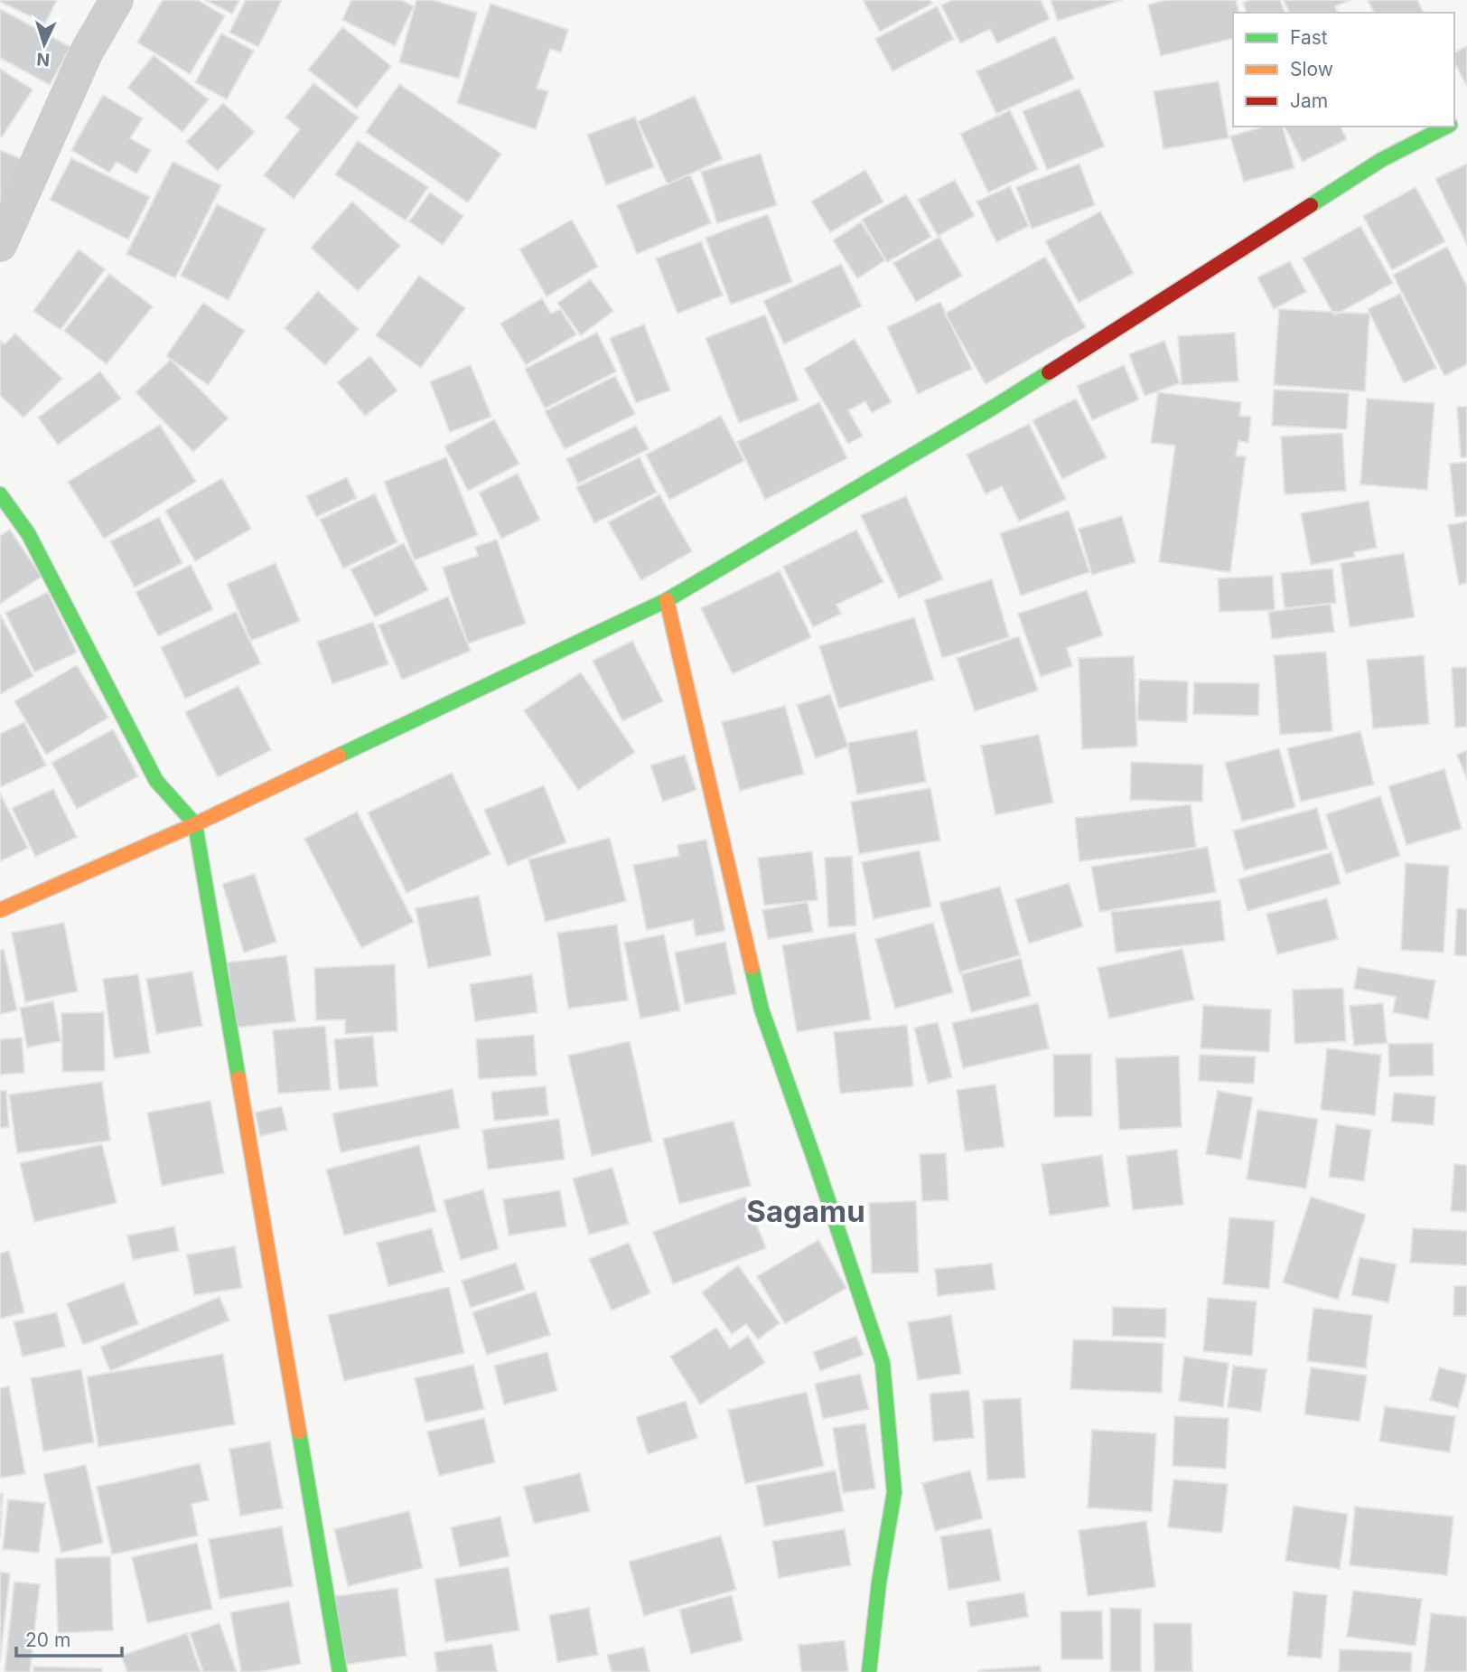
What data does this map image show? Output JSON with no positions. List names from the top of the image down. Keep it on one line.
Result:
{"districts":["Sagamu"],"legend":["Fast","Slow","Jam"],"scale_bar":"20 m","north":"bottom"}
